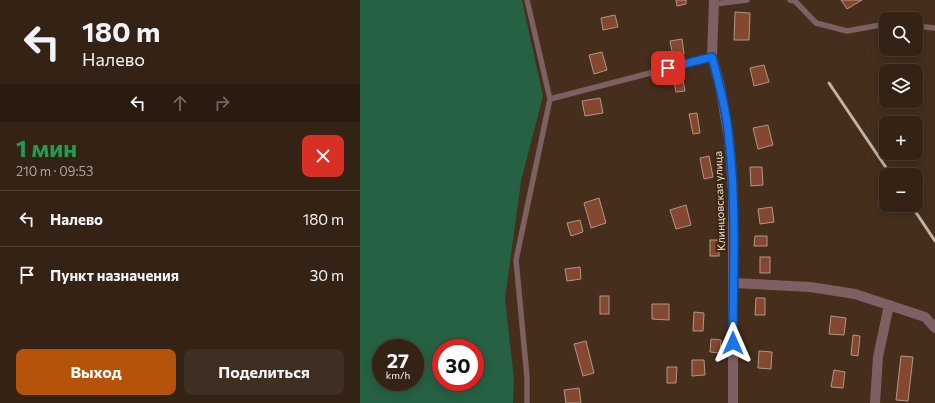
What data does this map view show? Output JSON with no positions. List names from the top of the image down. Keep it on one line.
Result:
{"streets":{"street":["Клинцовская улица"]},"page":{"turn":["180 m","Налево"],"map_buttons":["+","−"],"heading":["1 мин","210 m · 09:53"],"list":[{"name":"Налево","value":"180 m"},{"name":"Пункт назначения","value":"30 m"}],"speed":"27 km/h","limit":"30","buttons":["Выход","Поделиться"]}}
